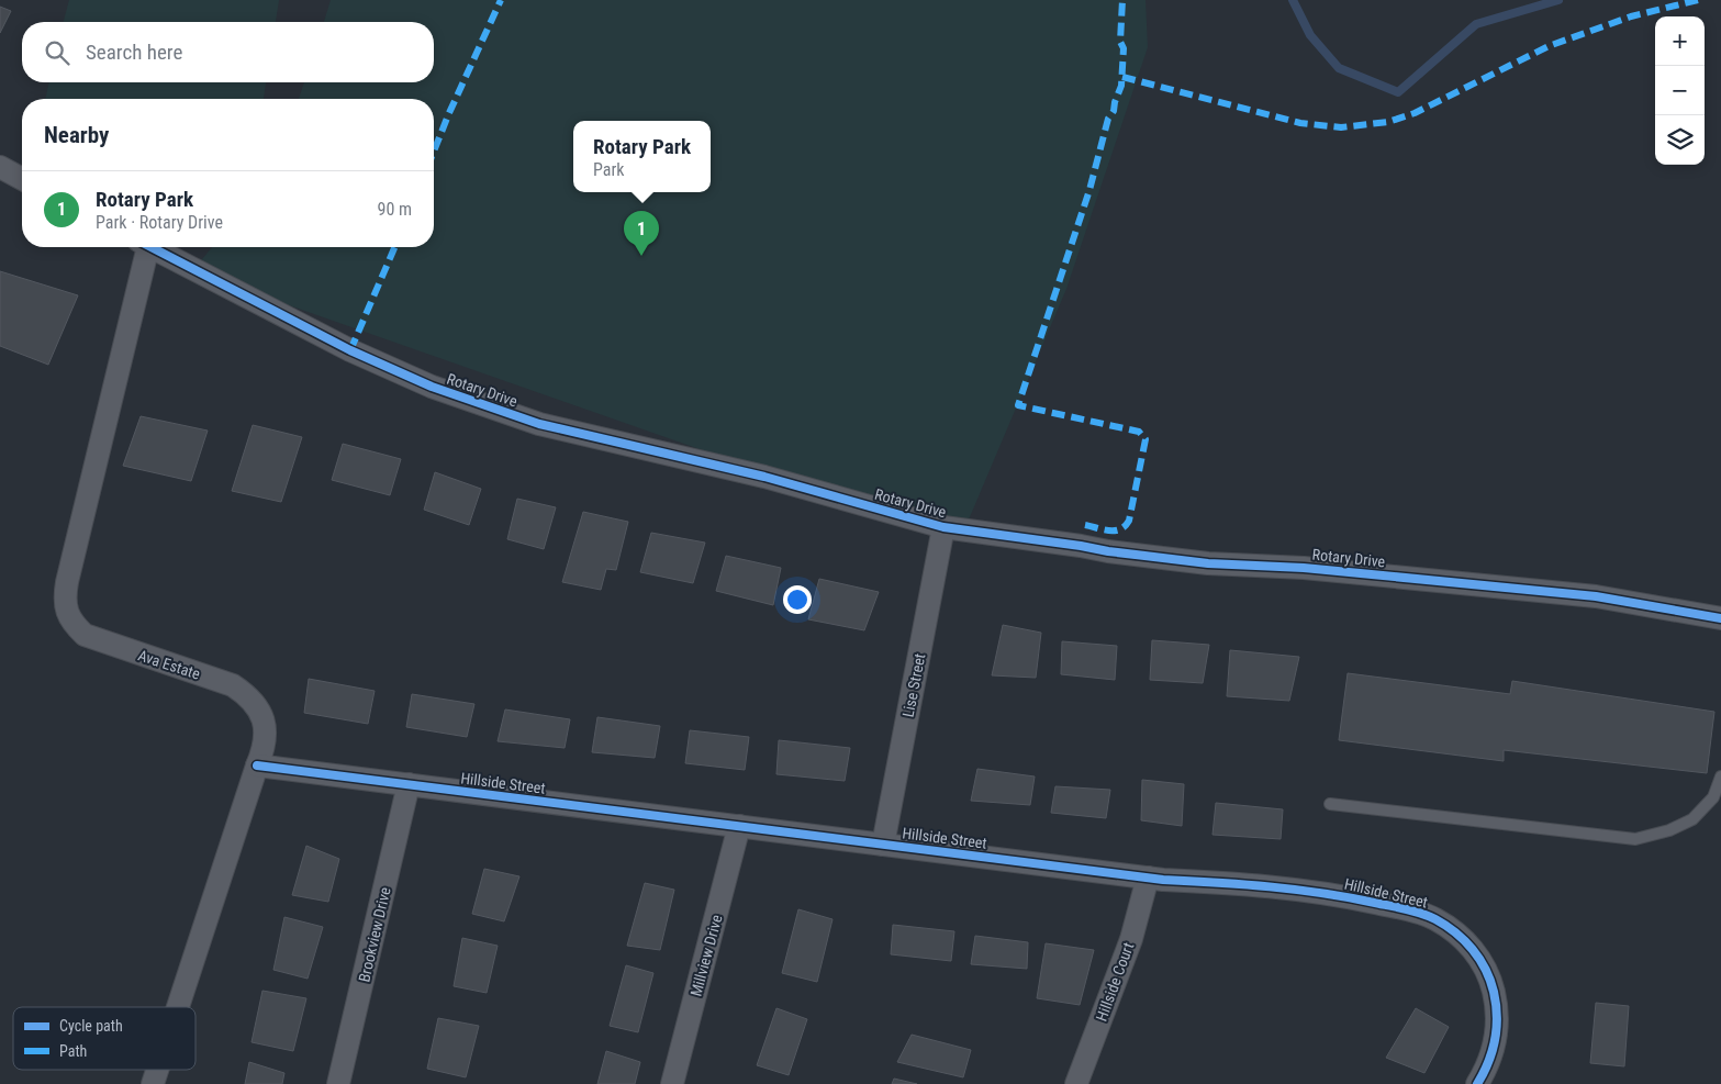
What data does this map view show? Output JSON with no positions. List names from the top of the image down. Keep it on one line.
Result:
{"streets":{"street":["Rotary Drive","Ava Estate","Lise Street","Hillside Street","Brookview Drive","Millview Drive","Hillside Court"]},"crossings":[["Rotary Drive","Lise Street"],["Ava Estate","Hillside Street"],["Lise Street","Hillside Street"],["Hillside Street","Brookview Drive"],["Hillside Street","Millview Drive"],["Hillside Street","Hillside Court"]],"legend":["Cycle path","Path"],"page":{"map_buttons":["+","−"],"search":"Search here","heading":"Nearby","popup":["Rotary Park","Park"],"list":[{"mark":"1","name":"Rotary Park","note":"Park · Rotary Drive","value":"90 m"}],"pins":"1"}}
